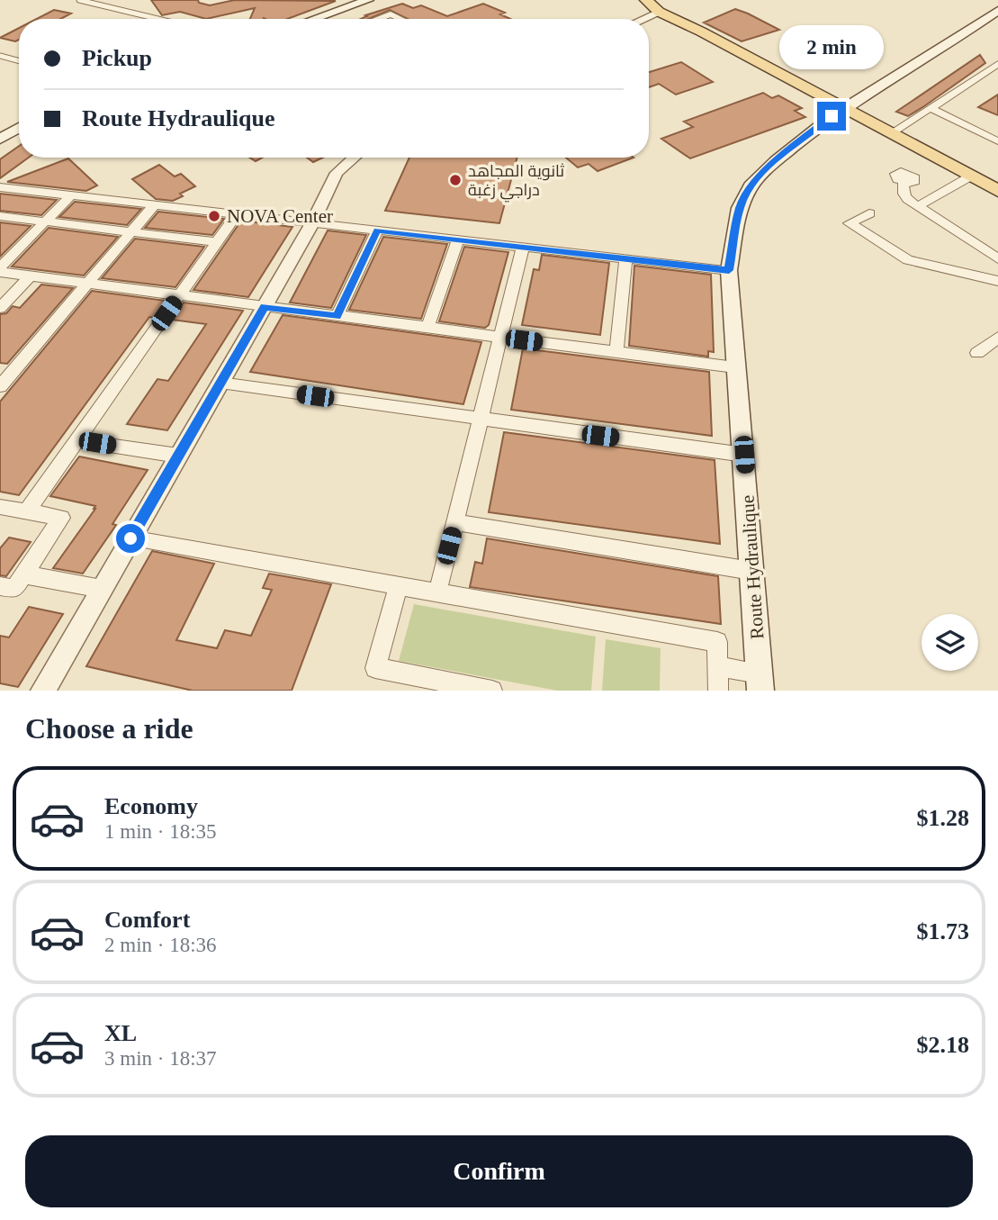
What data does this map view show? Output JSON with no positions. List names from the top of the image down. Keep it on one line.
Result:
{"streets":{"main road":["Route Hydraulique"]},"places":["ثانوية المجاهد دراجي زغبة","NOVA Center"],"page":{"banner":["Pickup","Route Hydraulique"],"bubble":"2 min","heading":"Choose a ride","list":[{"name":"Economy","note":"1 min · 18:35","value":"$1.28"},{"name":"Comfort","note":"2 min · 18:36","value":"$1.73"},{"name":"XL","note":"3 min · 18:37","value":"$2.18"}],"buttons":"Confirm"}}
